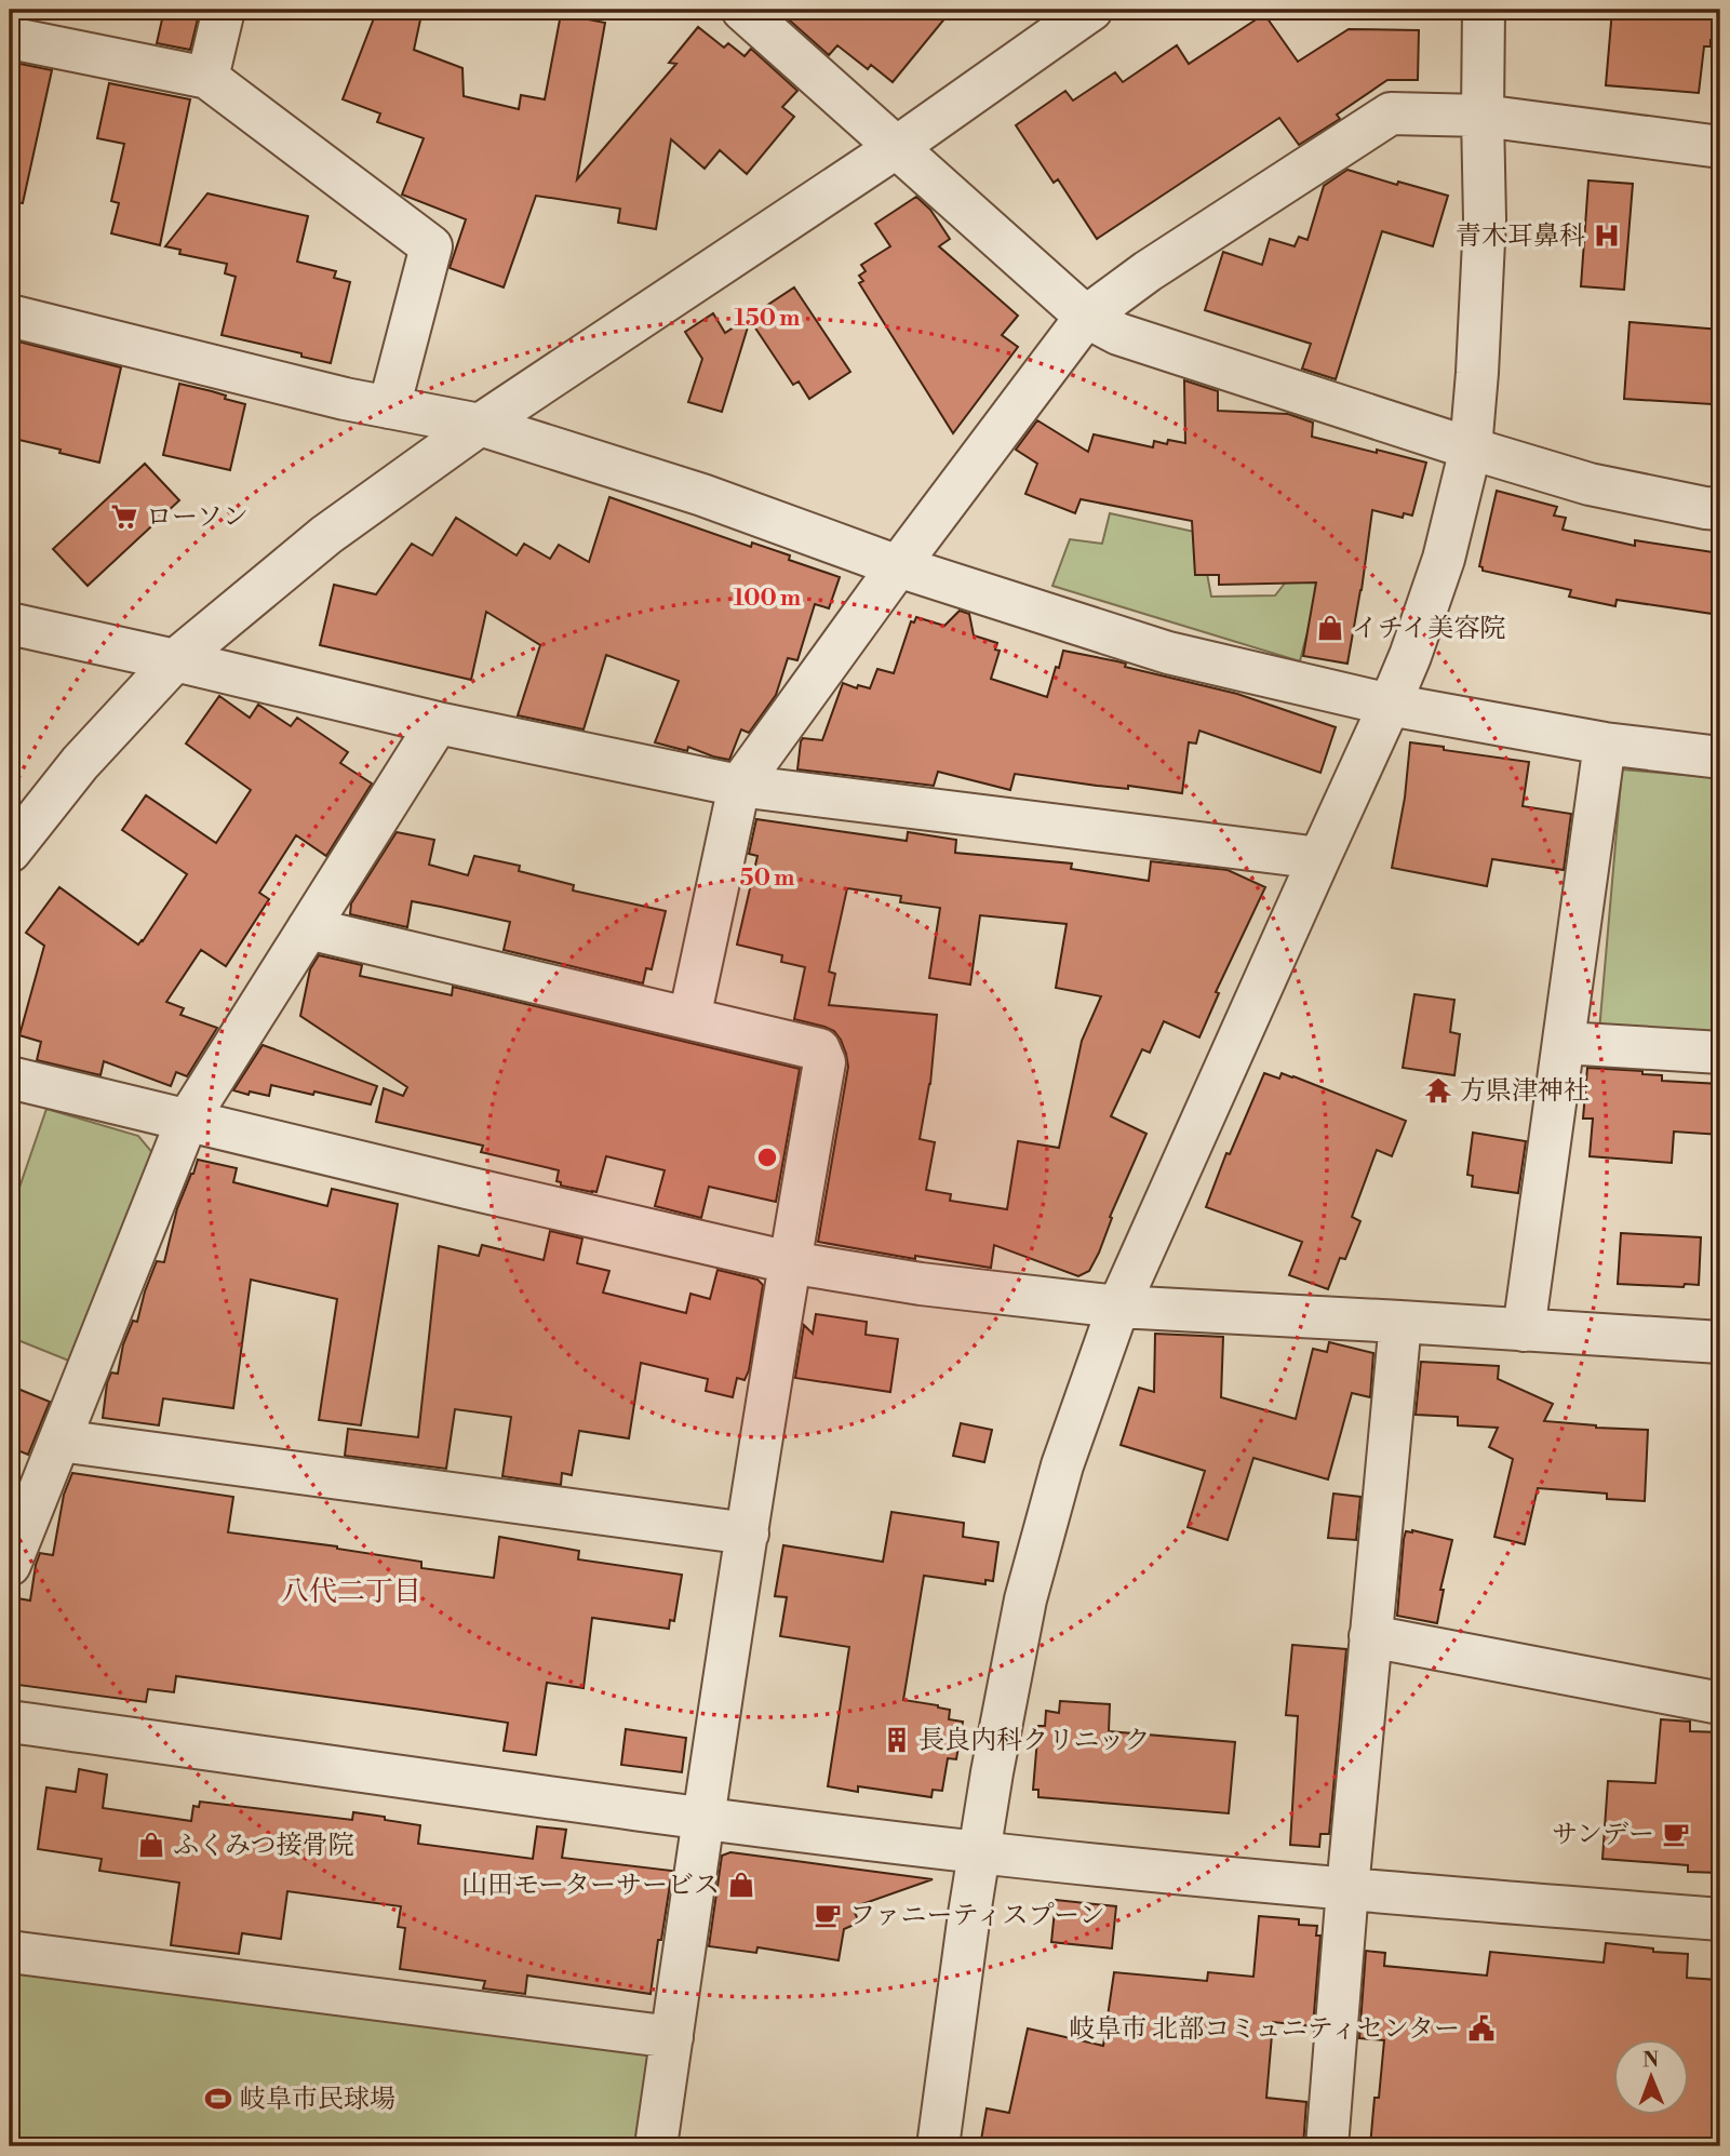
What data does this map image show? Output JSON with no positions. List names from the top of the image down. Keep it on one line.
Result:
{"districts":["八代二丁目"],"places":{"hospital":["青木耳鼻科"],"supermarket":["ローソン"],"shop":["イチイ美容院","ふくみつ接骨院","山田モーターサービス"],"temple":["方県津神社"],"building":["長良内科クリニック"],"cafe":["サンデー","ファニーティスプーン"],"public building":["岐阜市 北部コミュニティセンター"],"sports":["岐阜市民球場"]},"north":"top","rings":["150 m","100 m","50 m"]}
